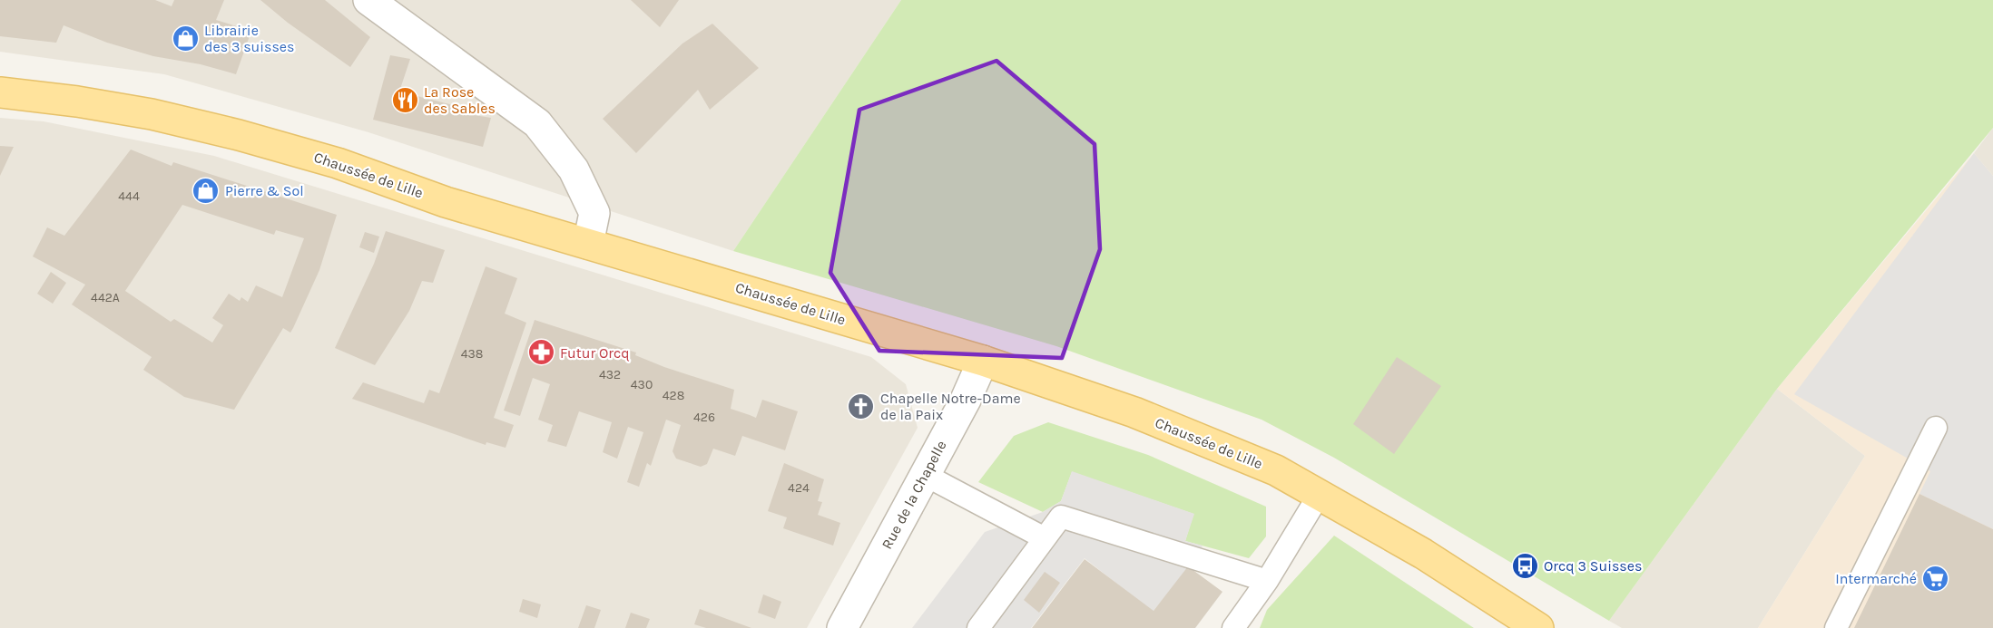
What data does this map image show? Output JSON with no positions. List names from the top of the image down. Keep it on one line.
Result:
{"streets":{"main road":["Chaussée de Lille"],"street":["Rue de la Chapelle"]},"crossings":[["Chaussée de Lille","Rue de la Chapelle"]],"places":{"shop":["Librairie des 3 suisses","Pierre & Sol"],"restaurant":["La Rose des Sables"],"pharmacy":["Futur Orcq"],"church":["Chapelle Notre-Dame de la Paix"],"bus stop":["Orcq 3 Suisses"],"supermarket":["Intermarché"]},"house_numbers":["444","442A","438","432","430","428","426","424"]}
